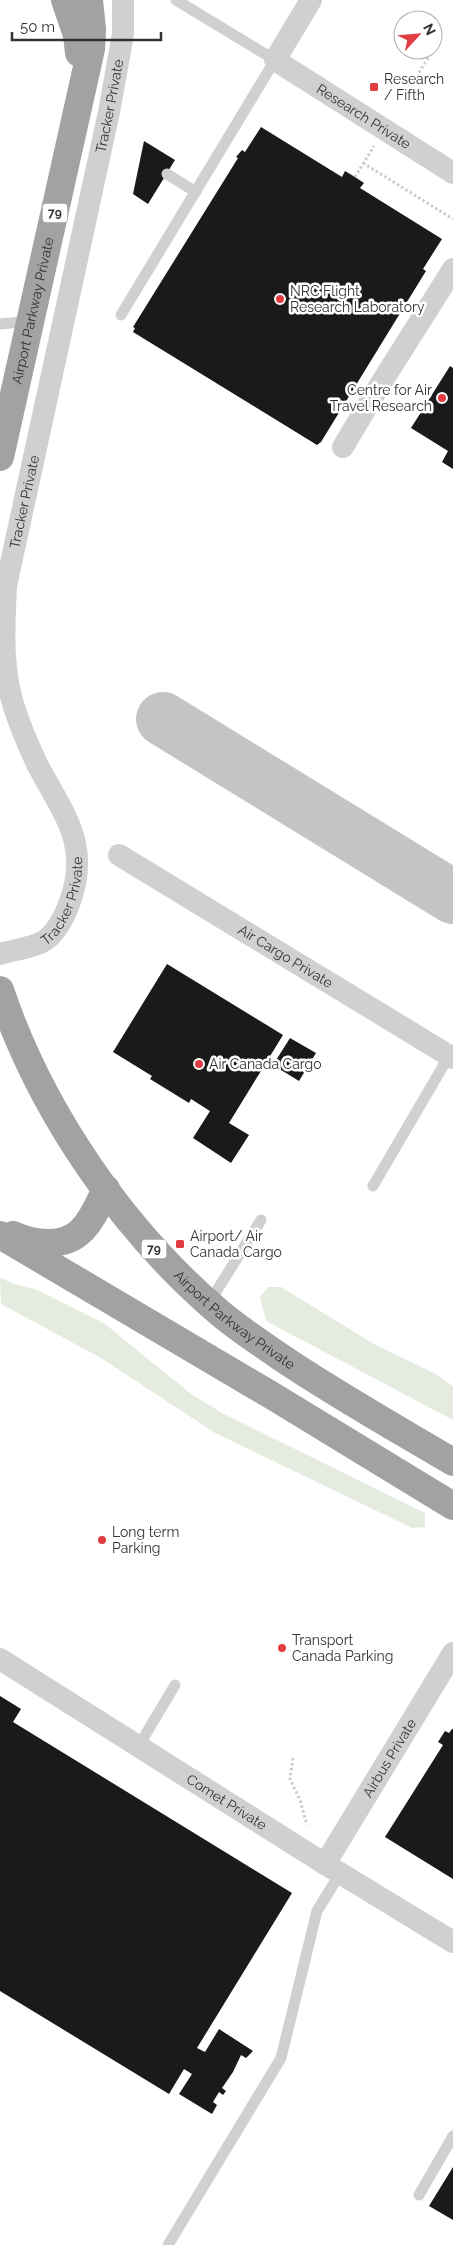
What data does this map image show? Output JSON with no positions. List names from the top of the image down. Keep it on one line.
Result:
{"streets":{"highway":["79","Airport Parkway Private"],"street":["Tracker Private","Research Private","Air Cargo Private","Airbus Private","Comet Private"]},"crossings":[["Airbus Private","Comet Private"]],"places":{"transit":["Research / Fifth","Airport/ Air Canada Cargo"],"other":["NRC Flight Research Laboratory","Centre for Air Travel Research","Air Canada Cargo","Long term Parking","Transport Canada Parking"]},"scale_bar":"50 m","north":"top right"}
